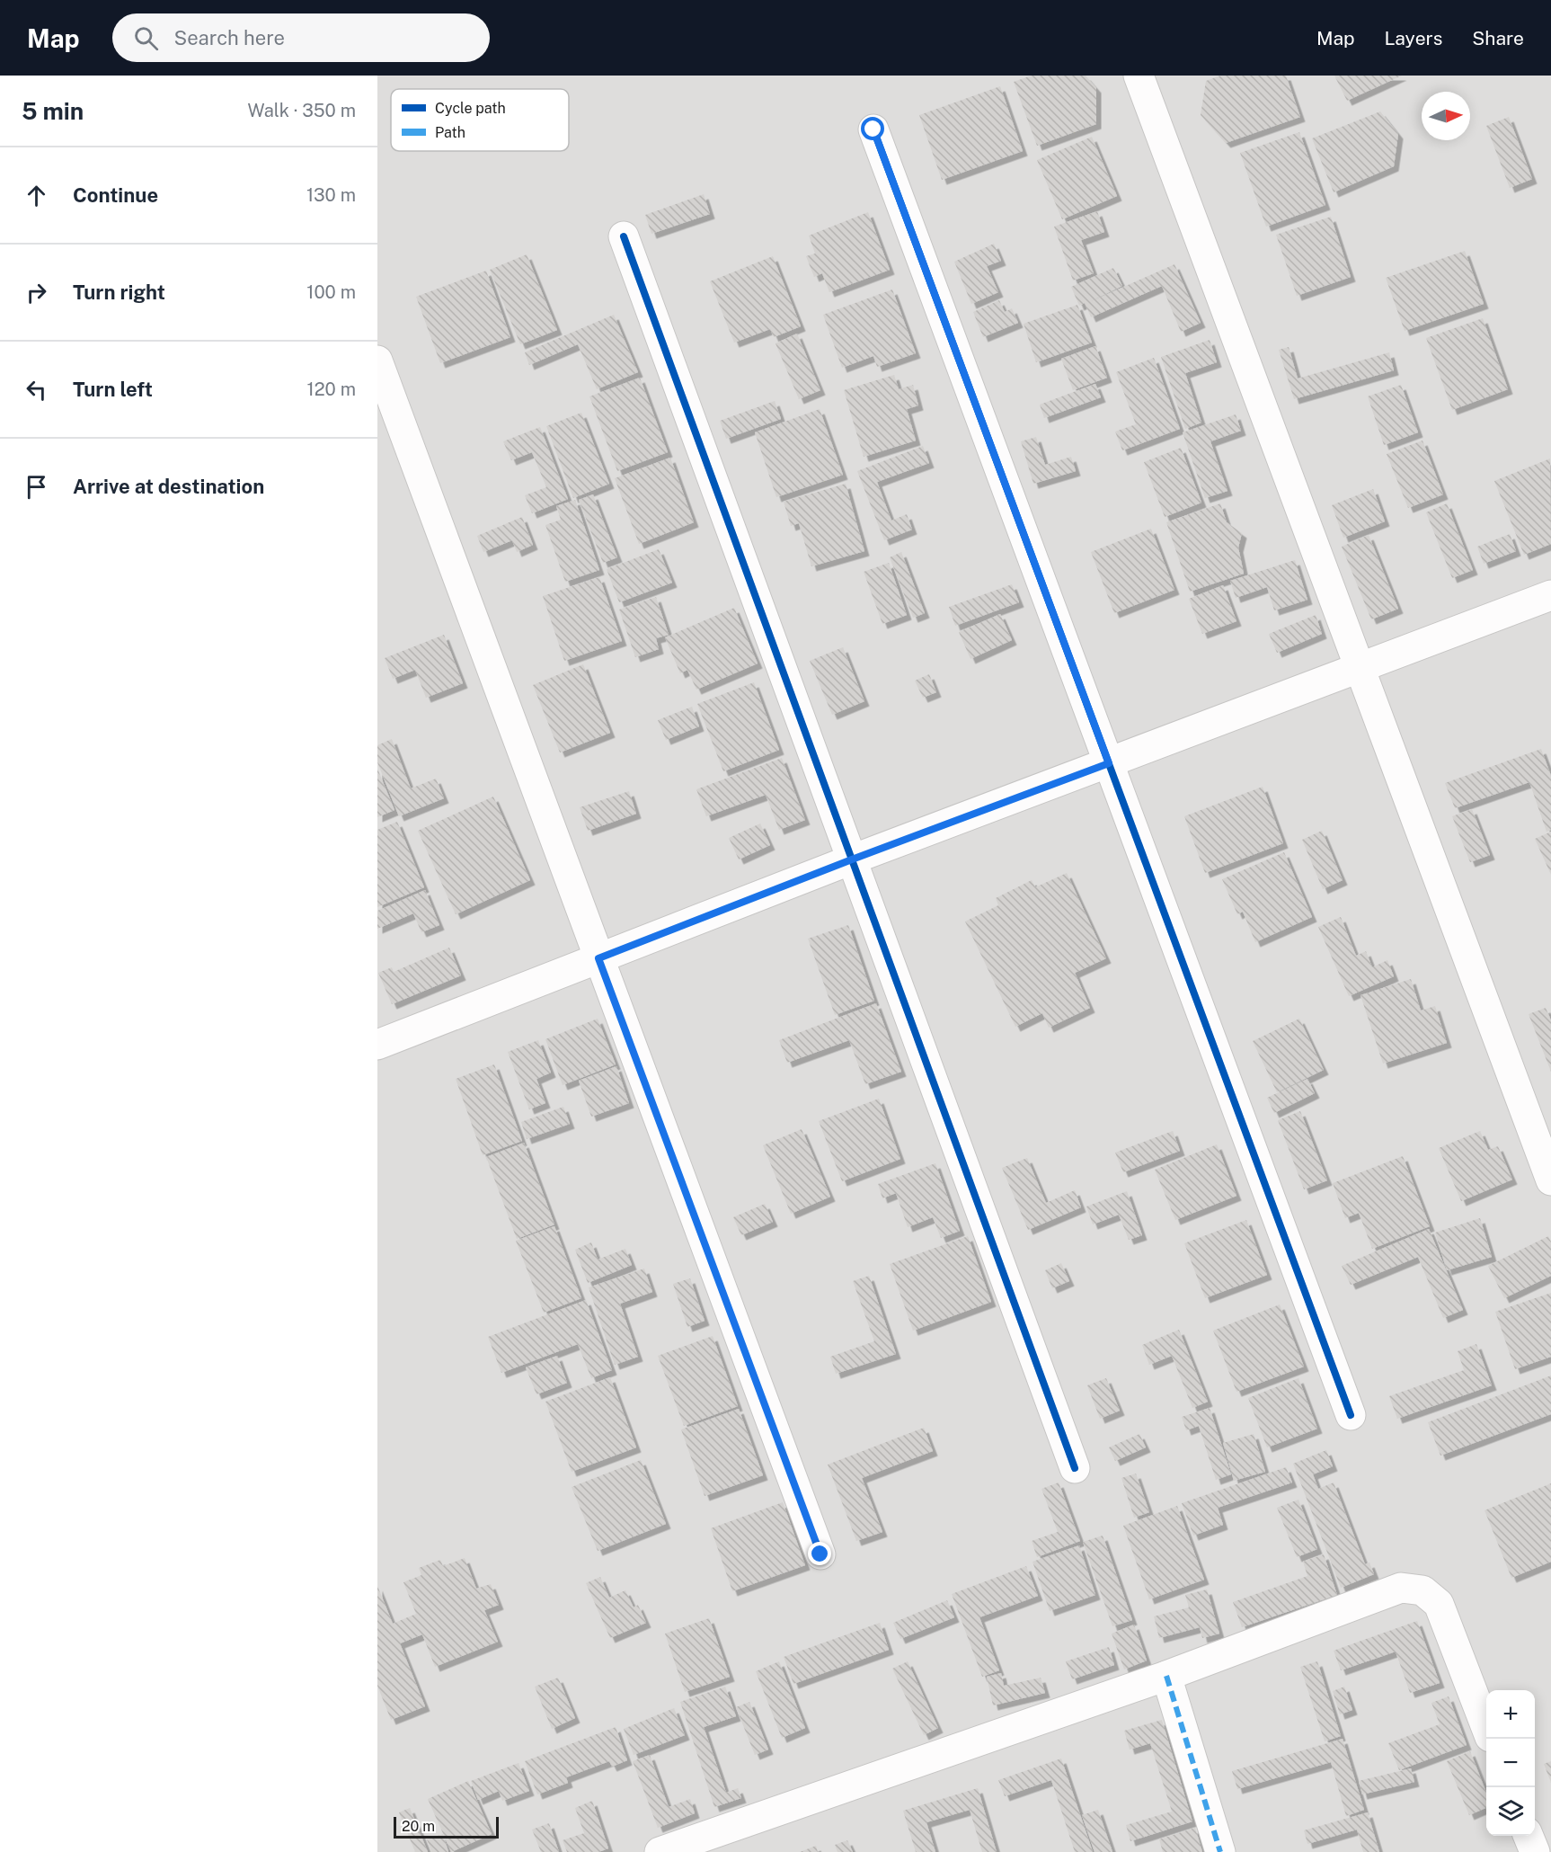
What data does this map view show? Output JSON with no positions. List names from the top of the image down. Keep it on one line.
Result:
{"legend":["Cycle path","Path"],"scale_bar":"20 m","north":"right","page":{"header":"Map","search":"Search here","nav":["Map","Layers","Share"],"heading":["5 min","Walk · 350 m"],"list":[["Continue","130 m"],["Turn right","100 m"],["Turn left","120 m"],"Arrive at destination"],"map_buttons":["+","−"],"scale":"20 m"}}
